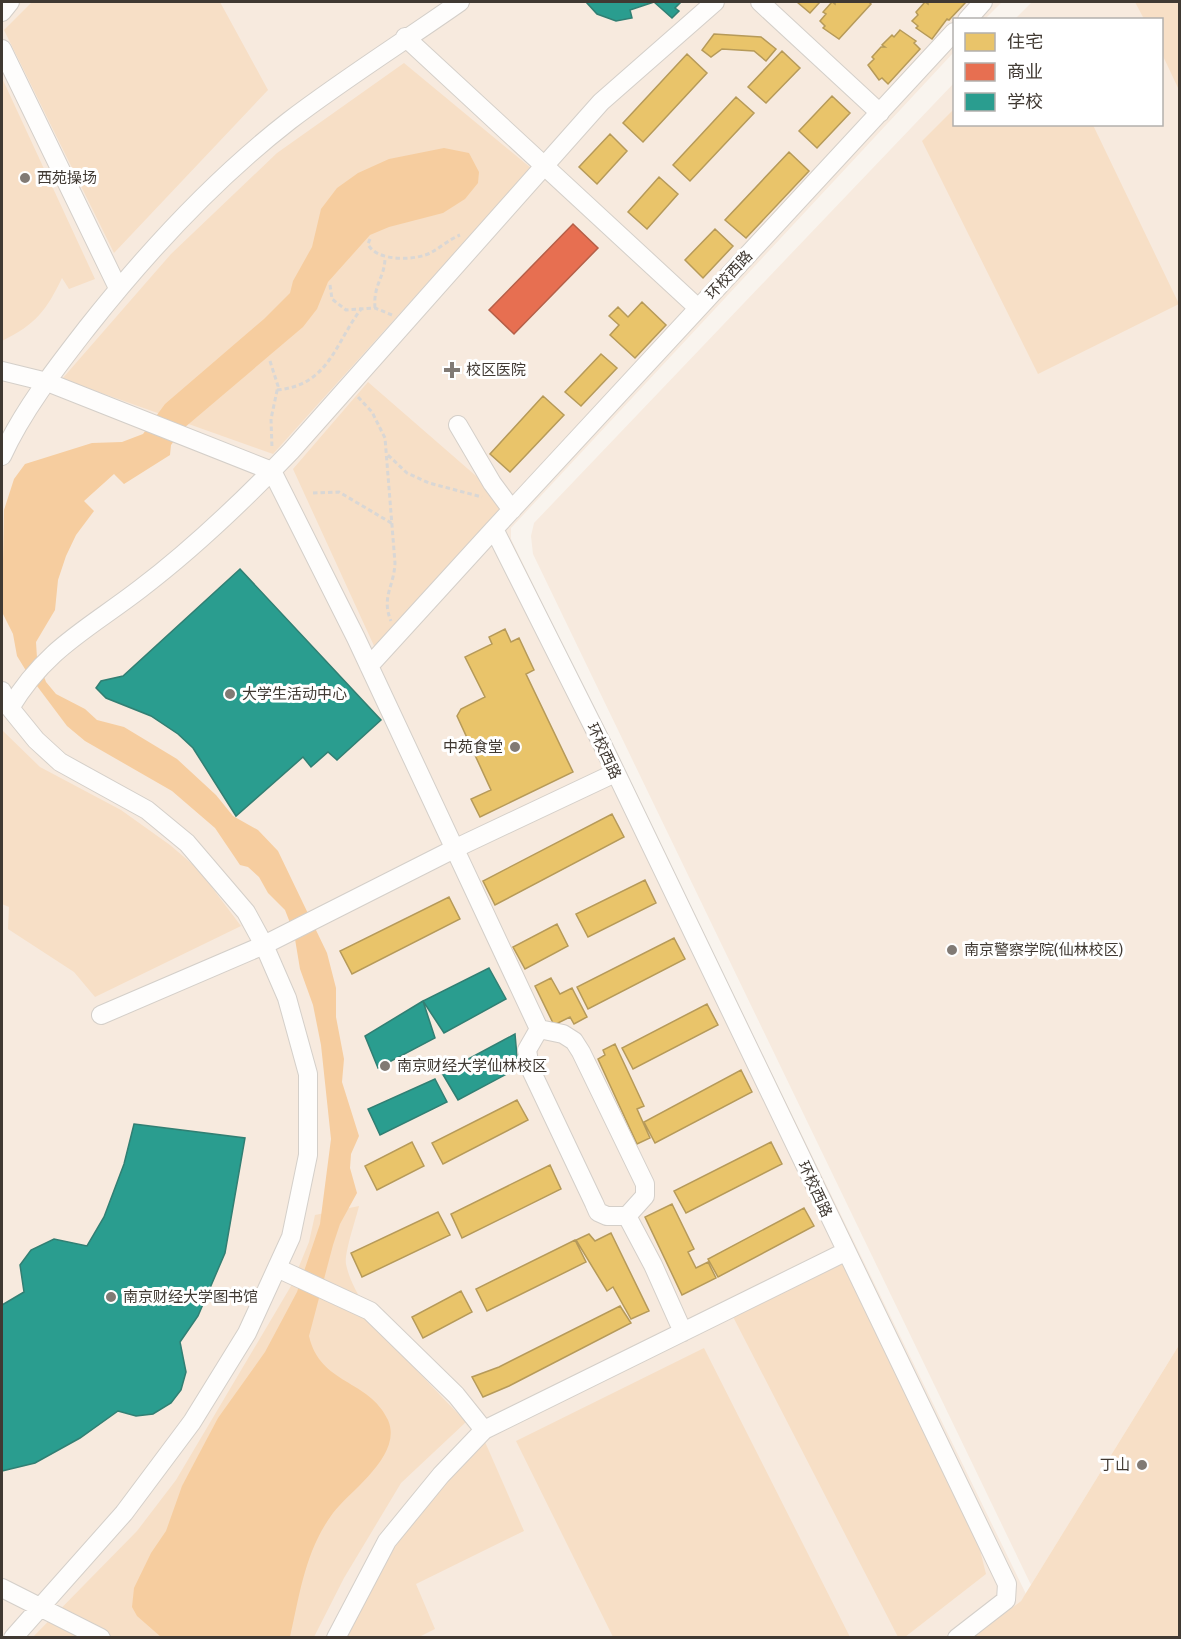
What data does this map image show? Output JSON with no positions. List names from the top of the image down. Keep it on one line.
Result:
{"streets":{"street":["环校西路"]},"places":{"other":["西苑操场","大学生活动中心","中苑食堂","南京警察学院(仙林校区)","南京财经大学仙林校区","南京财经大学图书馆","丁山"],"health":["校区医院"]},"legend":["住宅","商业","学校"]}
